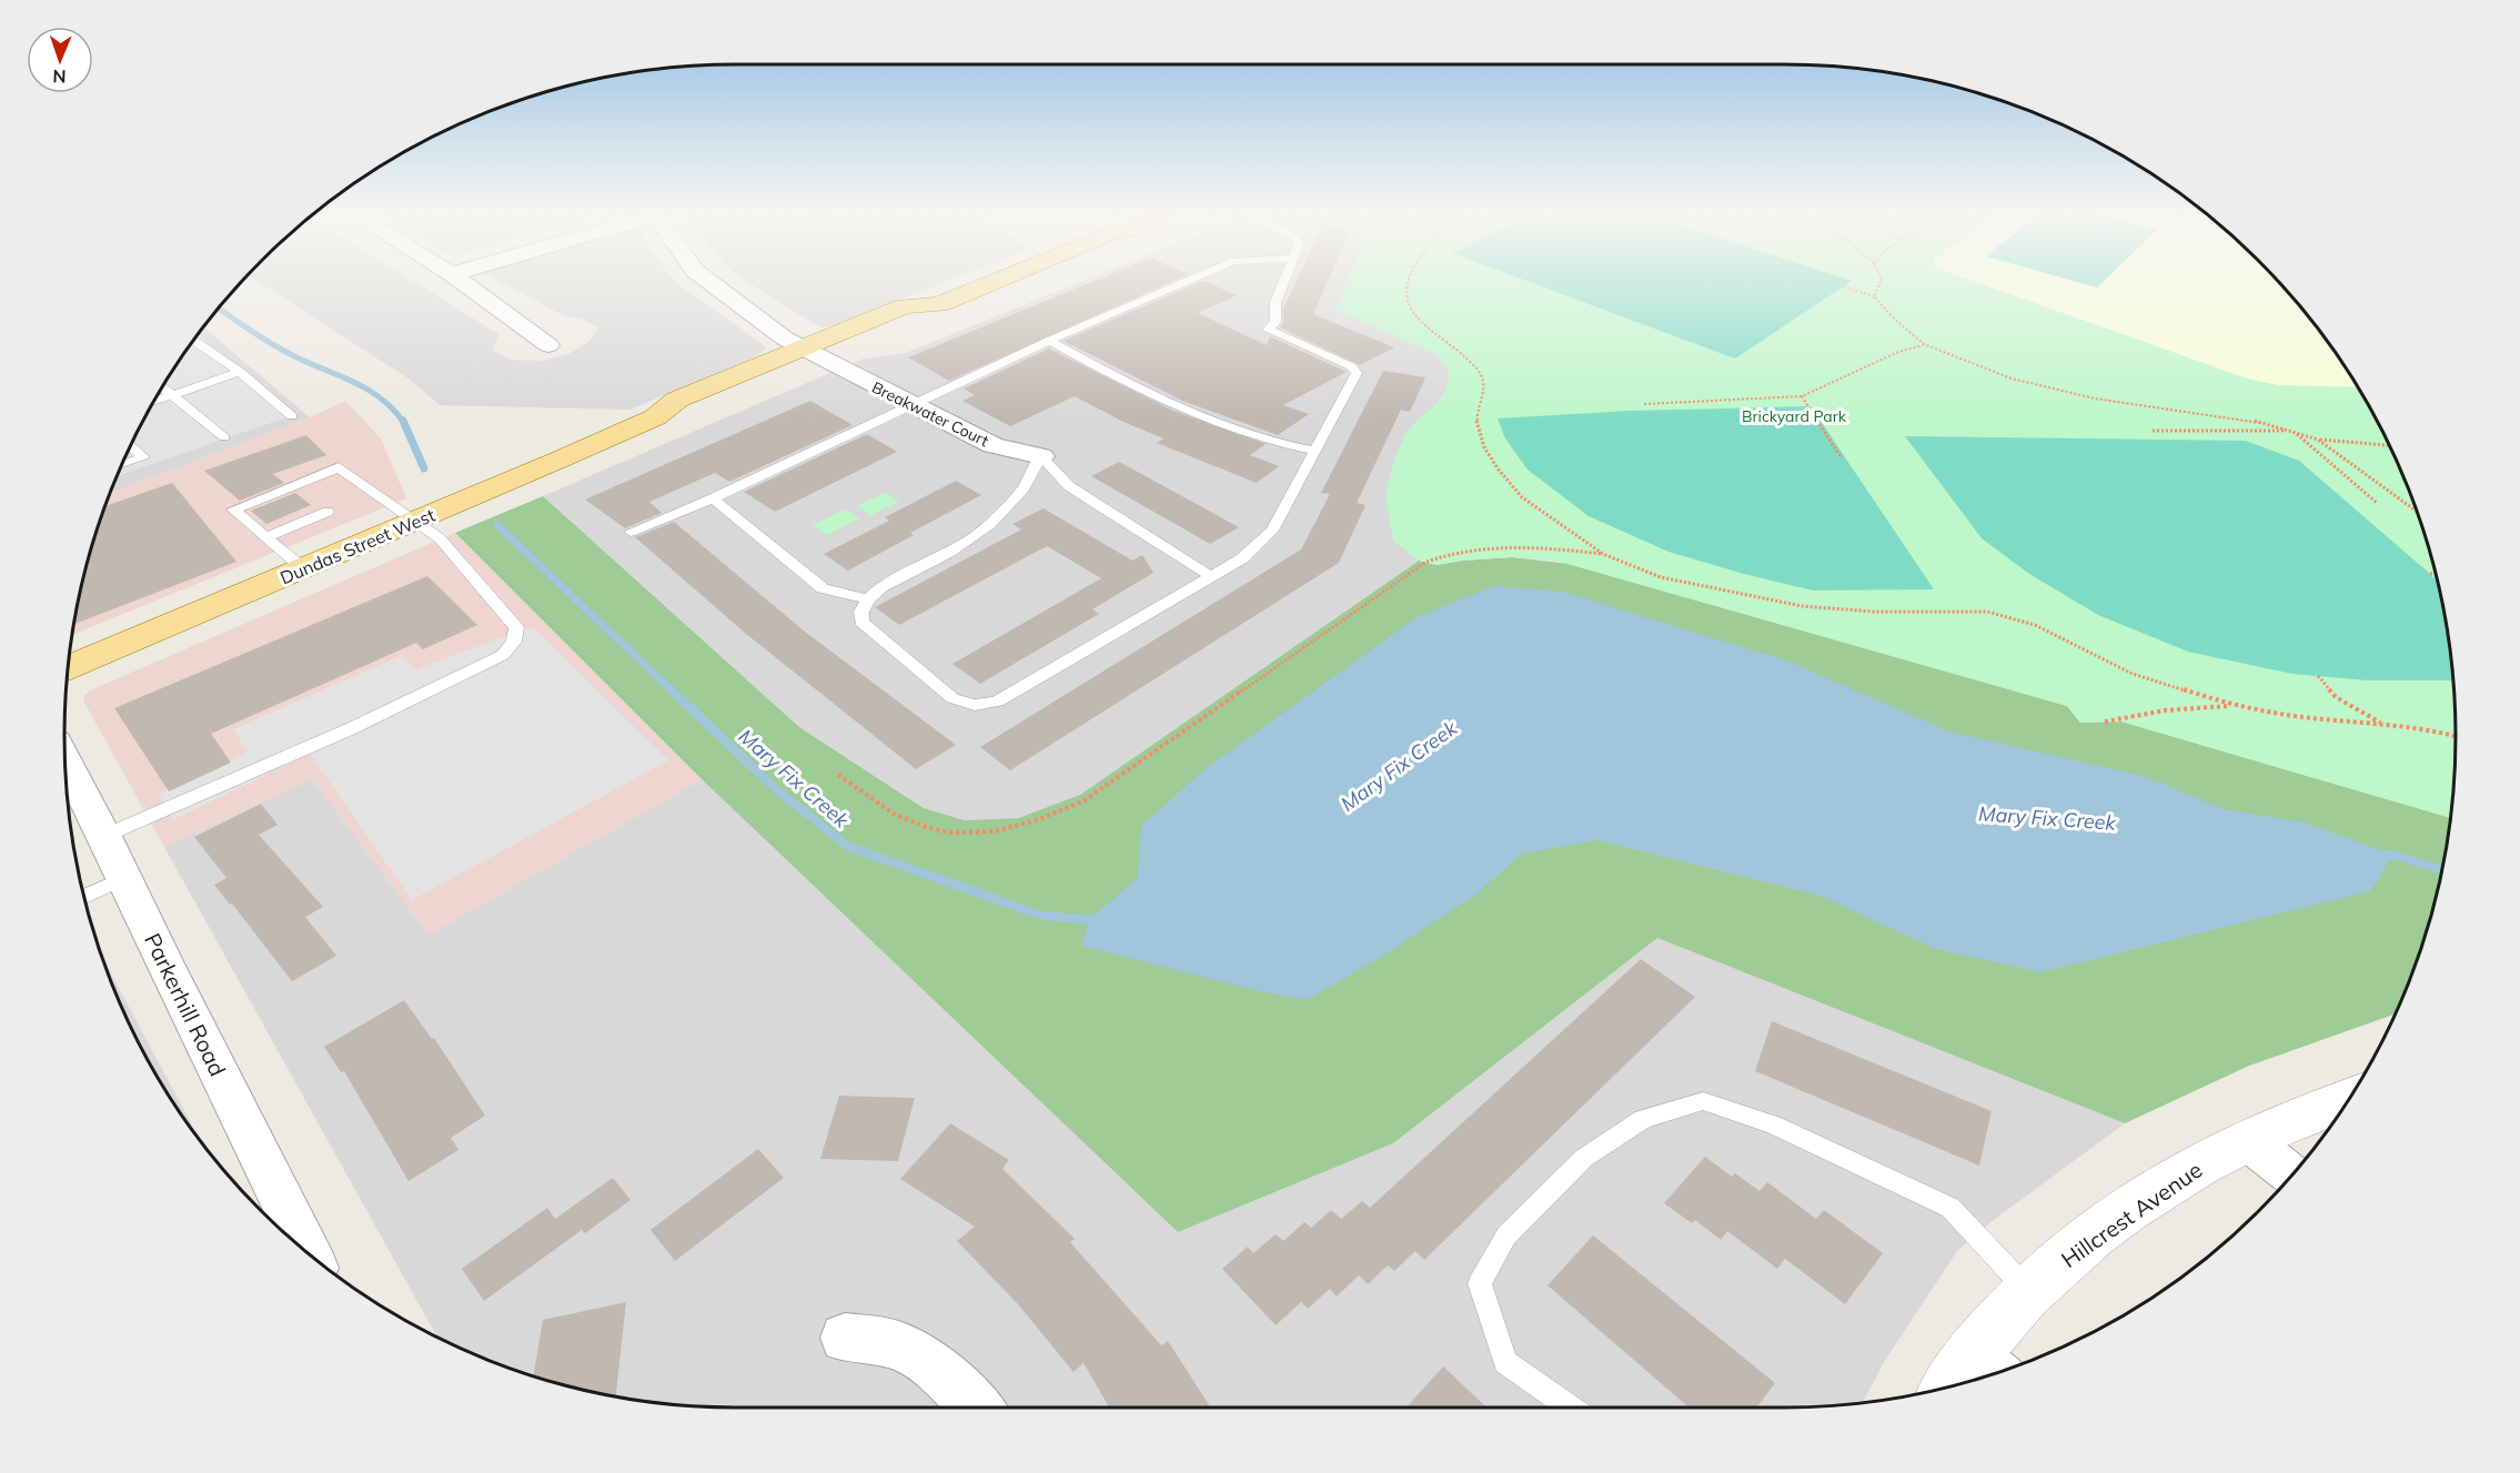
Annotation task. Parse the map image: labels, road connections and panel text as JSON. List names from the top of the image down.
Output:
{
  "streets": {
    "main road": ["Dundas Street West"],
    "street": ["Breakwater Court", "Parkerhill Road", "Hillcrest Avenue"]
  },
  "crossings": [
    ["Breakwater Court", "Dundas Street West"]
  ],
  "water": ["Mary Fix Creek"],
  "parks": ["Brickyard Park"],
  "north": "bottom"
}
